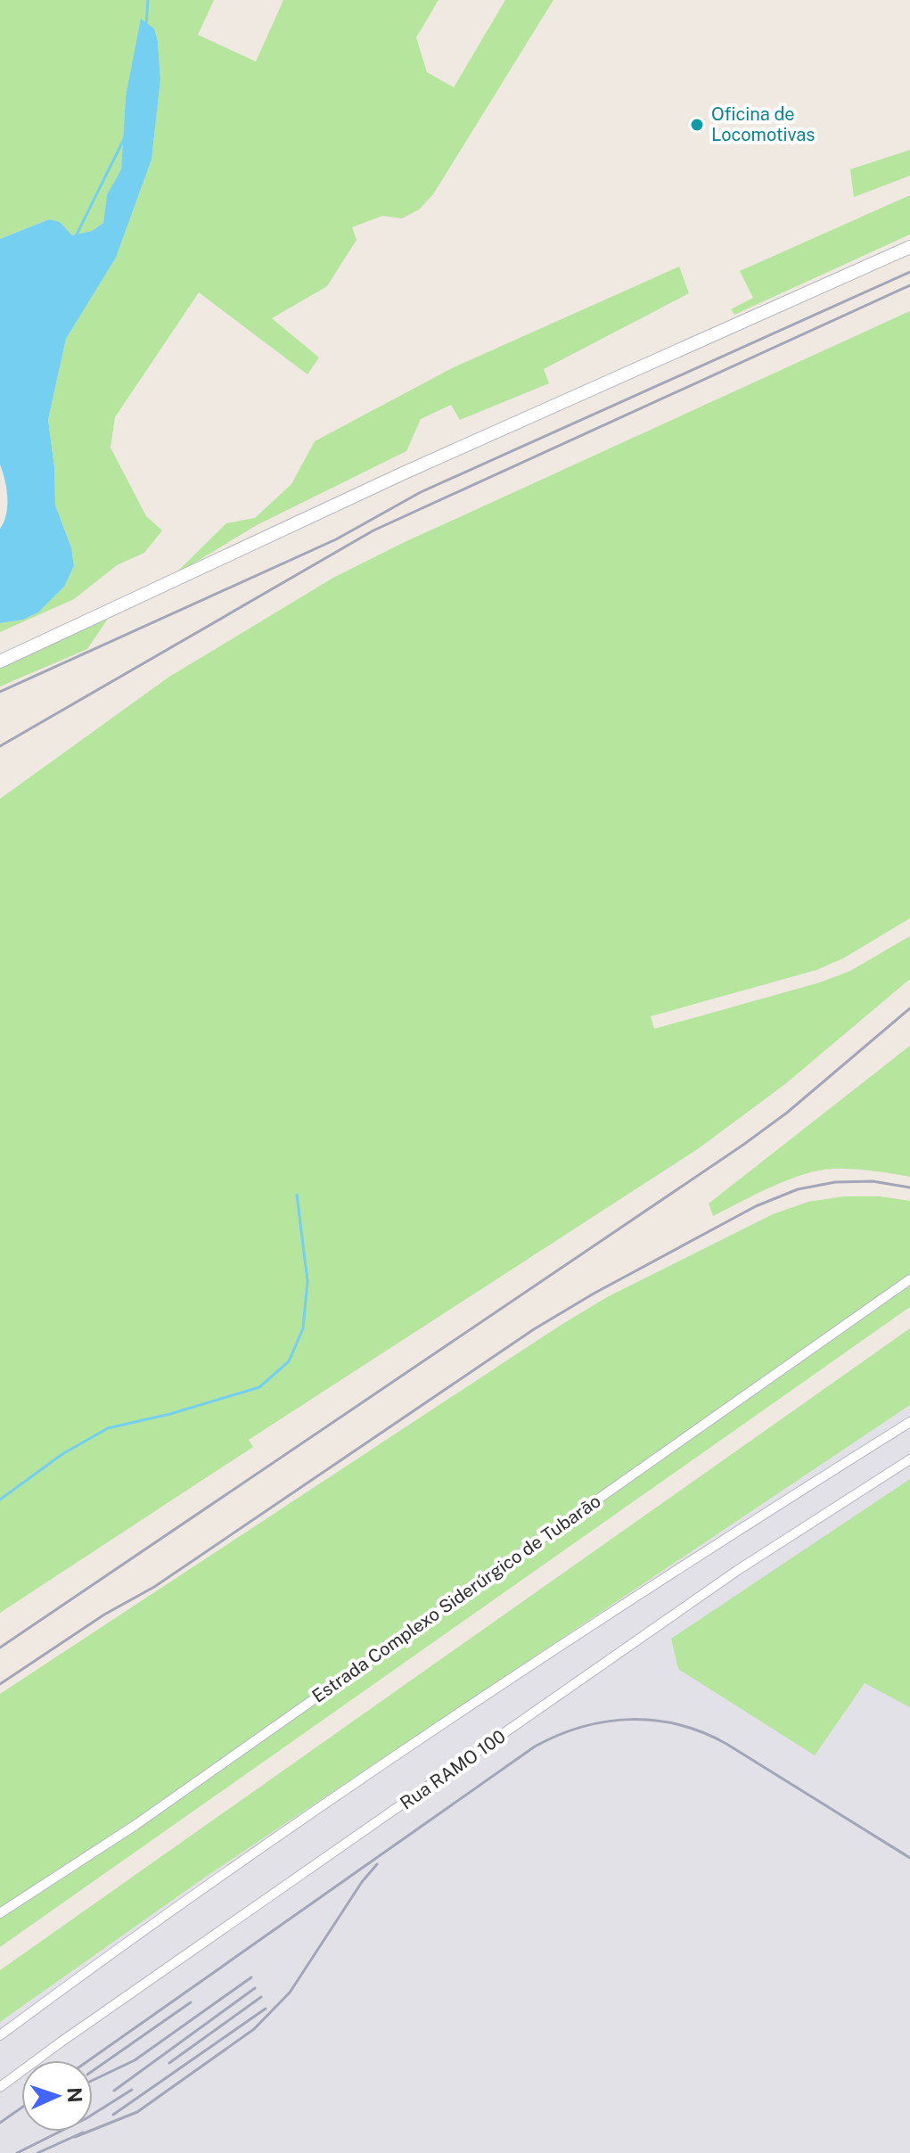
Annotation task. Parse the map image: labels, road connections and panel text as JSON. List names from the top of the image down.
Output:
{
  "streets": {
    "street": ["Estrada Complexo Siderúrgico de Tubarão", "Rua RAMO 100"]
  },
  "places": ["Oficina de Locomotivas"],
  "north": "right"
}
